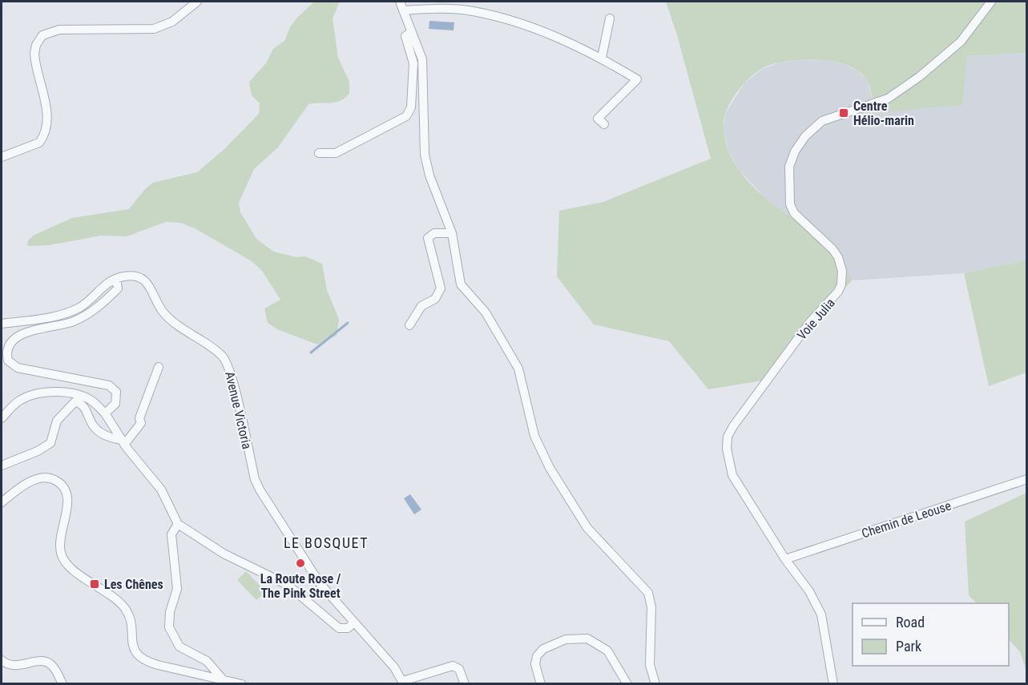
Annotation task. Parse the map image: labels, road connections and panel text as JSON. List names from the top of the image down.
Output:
{
  "streets": {
    "street": ["Voie Julia", "Avenue Victoria", "Chemin de Leouse"]
  },
  "crossings": [
    ["Voie Julia", "Chemin de Leouse"]
  ],
  "districts": ["LE BOSQUET"],
  "places": {
    "transit": ["Centre Hélio-marin", "Les Chênes"],
    "other": ["La Route Rose / The Pink Street"]
  },
  "legend": ["Road", "Park"]
}
